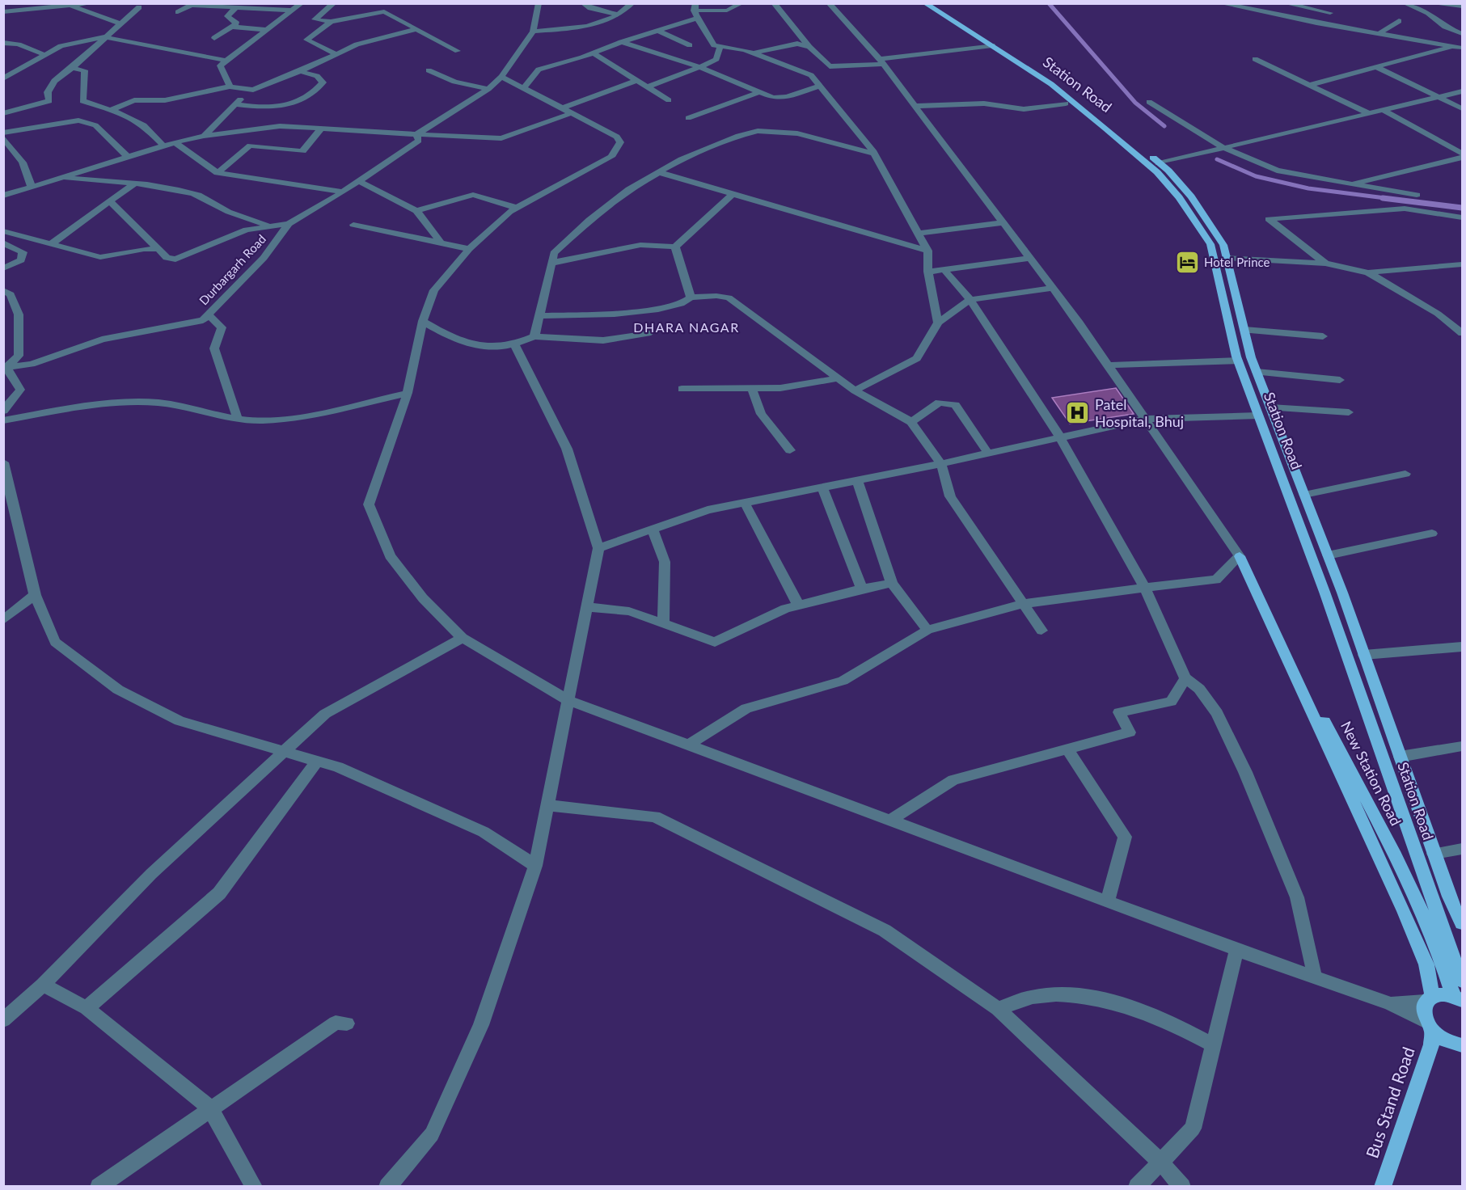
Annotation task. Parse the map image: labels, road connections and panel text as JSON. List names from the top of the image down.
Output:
{
  "streets": {
    "main road": ["Station Road", "New Station Road", "Bus Stand Road"],
    "street": ["Durbargarh Road"]
  },
  "crossings": [
    ["New Station Road", "Bus Stand Road"]
  ],
  "districts": ["DHARA NAGAR"],
  "places": {
    "hotel": ["Hotel Prince"],
    "hospital": ["Patel Hospital, Bhuj"]
  }
}
